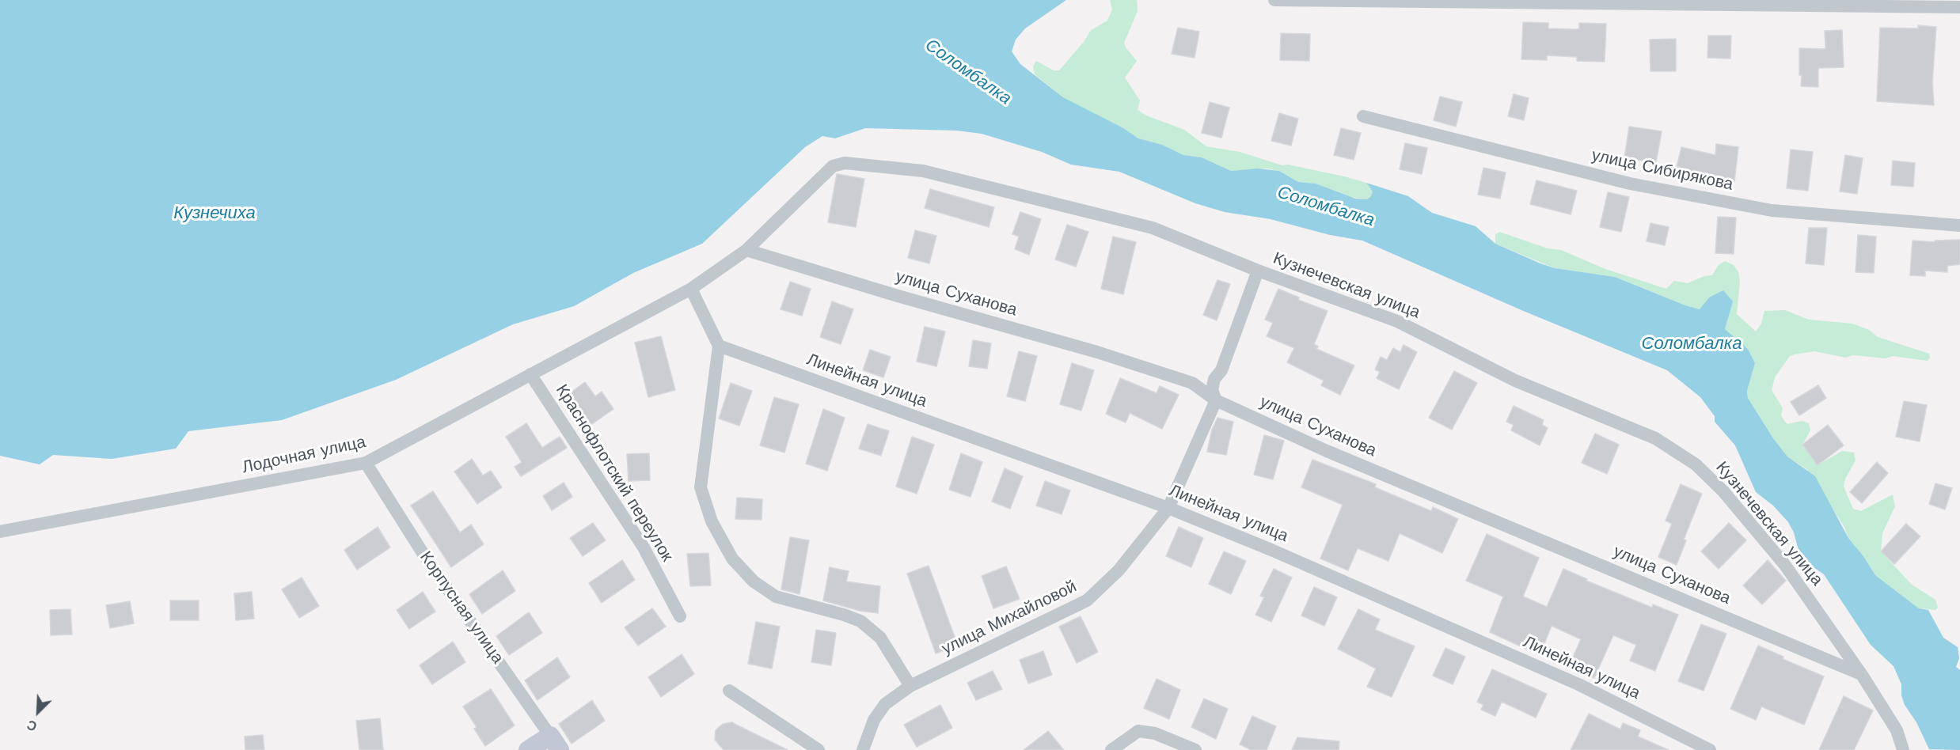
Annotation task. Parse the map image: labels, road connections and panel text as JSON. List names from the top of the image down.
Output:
{
  "streets": {
    "street": [
      "улица Сибирякова",
      "Кузнечевская улица",
      "улица Суханова",
      "Линейная улица",
      "Лодочная улица",
      "Краснофлотский переулок",
      "Корпусная улица",
      "улица Михайловой"
    ]
  },
  "crossings": [
    ["Кузнечевская улица", "улица Суханова"],
    ["Кузнечевская улица", "Лодочная улица"],
    ["Кузнечевская улица", "улица Михайловой"],
    ["улица Суханова", "улица Михайловой"],
    ["Линейная улица", "улица Михайловой"],
    ["Лодочная улица", "Краснофлотский переулок"],
    ["Лодочная улица", "Корпусная улица"]
  ],
  "water": ["Соломбалка", "Кузнечиха"],
  "north": "bottom left"
}
